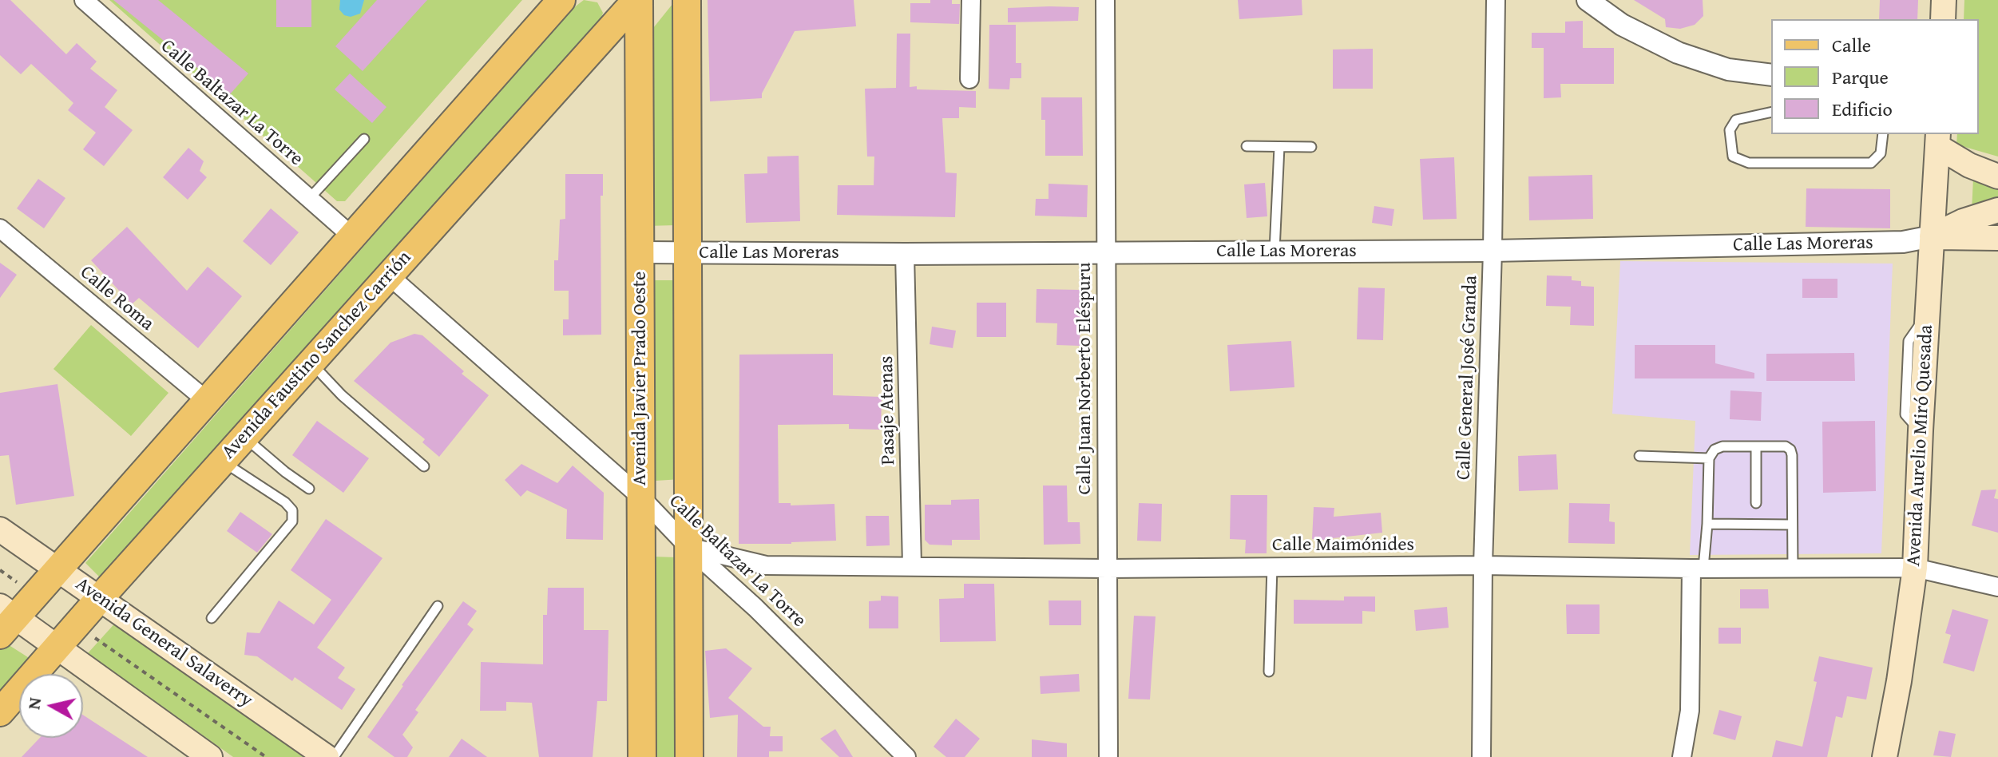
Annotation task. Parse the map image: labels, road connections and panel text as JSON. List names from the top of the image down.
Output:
{
  "streets": {
    "main road": [
      "Avenida Faustino Sanchez Carrión",
      "Avenida Javier Prado Oeste",
      "Avenida Aurelio Miró Quesada",
      "Avenida General Salaverry"
    ],
    "street": [
      "Calle Baltazar La Torre",
      "Calle Las Moreras",
      "Calle Roma",
      "Calle General José Granda",
      "Calle Juan Norberto Eléspuru",
      "Pasaje Atenas",
      "Calle Maimónides"
    ]
  },
  "crossings": [
    ["Calle Baltazar La Torre", "Avenida Faustino Sanchez Carrión"],
    ["Calle Baltazar La Torre", "Avenida Javier Prado Oeste"],
    ["Calle Baltazar La Torre", "Calle Maimónides"],
    ["Calle Las Moreras", "Calle General José Granda"],
    ["Calle Las Moreras", "Avenida Javier Prado Oeste"],
    ["Calle Las Moreras", "Calle Juan Norberto Eléspuru"],
    ["Calle Las Moreras", "Pasaje Atenas"],
    ["Calle Las Moreras", "Avenida Aurelio Miró Quesada"],
    ["Avenida Faustino Sanchez Carrión", "Avenida Javier Prado Oeste"],
    ["Avenida Faustino Sanchez Carrión", "Avenida General Salaverry"],
    ["Calle General José Granda", "Calle Maimónides"],
    ["Calle Juan Norberto Eléspuru", "Calle Maimónides"],
    ["Pasaje Atenas", "Calle Maimónides"],
    ["Avenida Aurelio Miró Quesada", "Calle Maimónides"]
  ],
  "legend": ["Calle", "Parque", "Edificio"],
  "north": "left"
}
